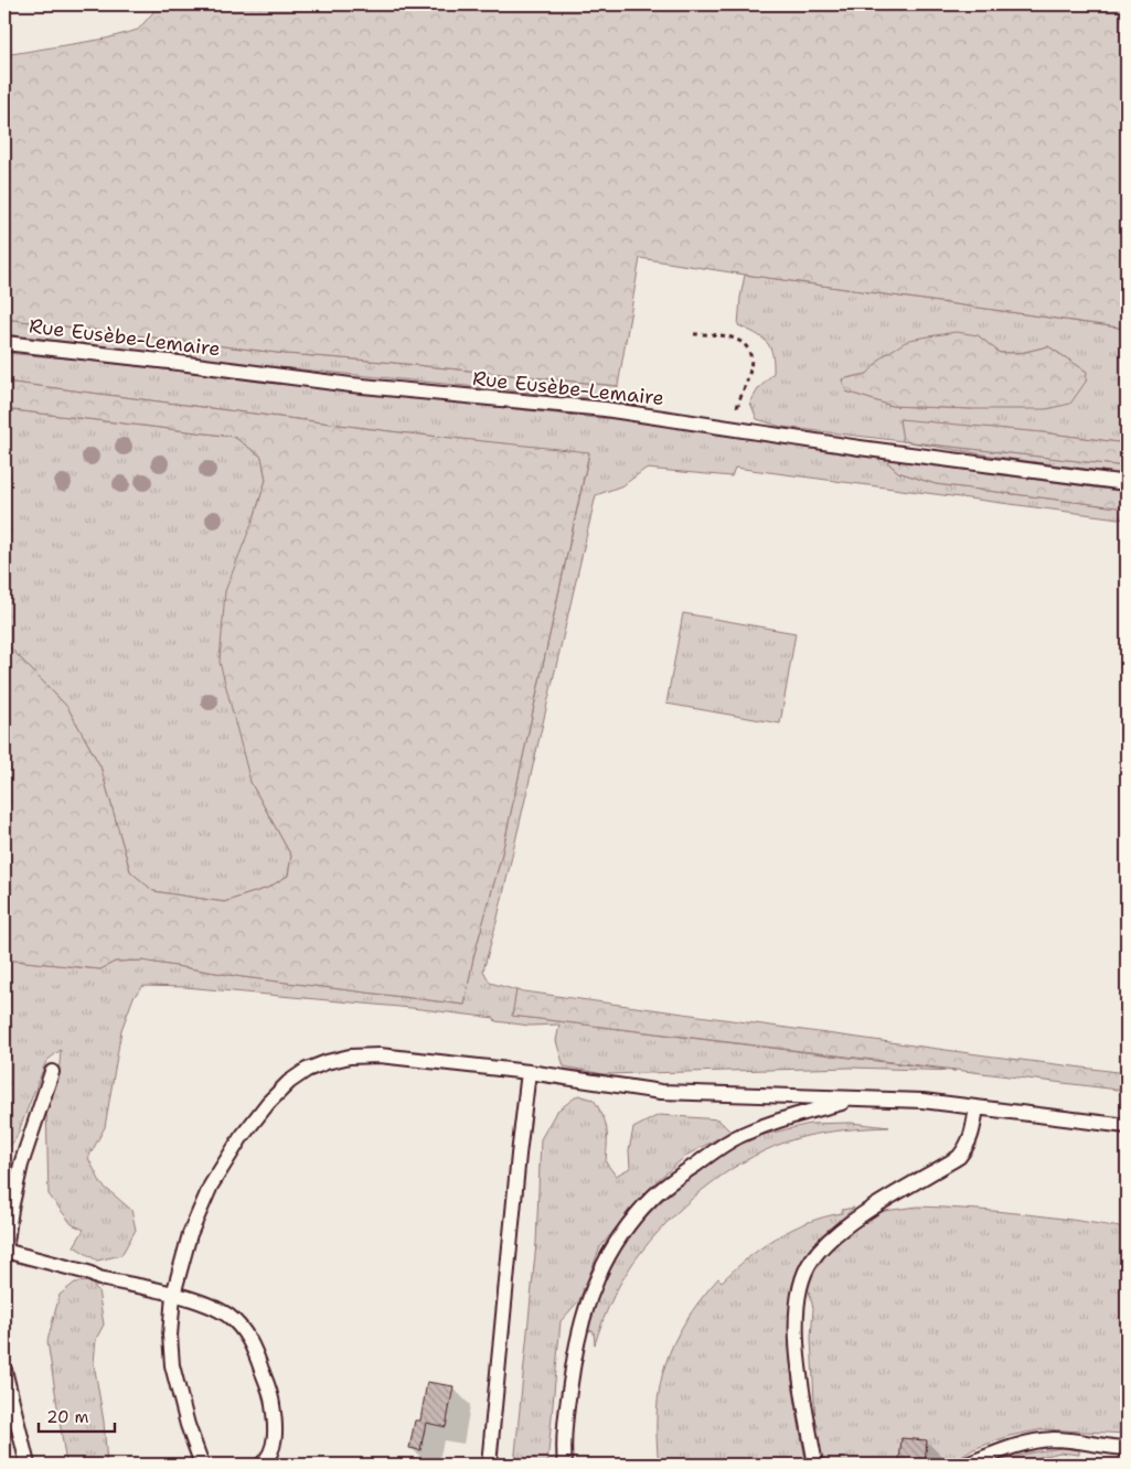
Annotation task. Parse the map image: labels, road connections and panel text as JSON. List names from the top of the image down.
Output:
{
  "streets": {
    "lane": ["Rue Eusèbe-Lemaire"]
  },
  "scale_bar": "20 m"
}
